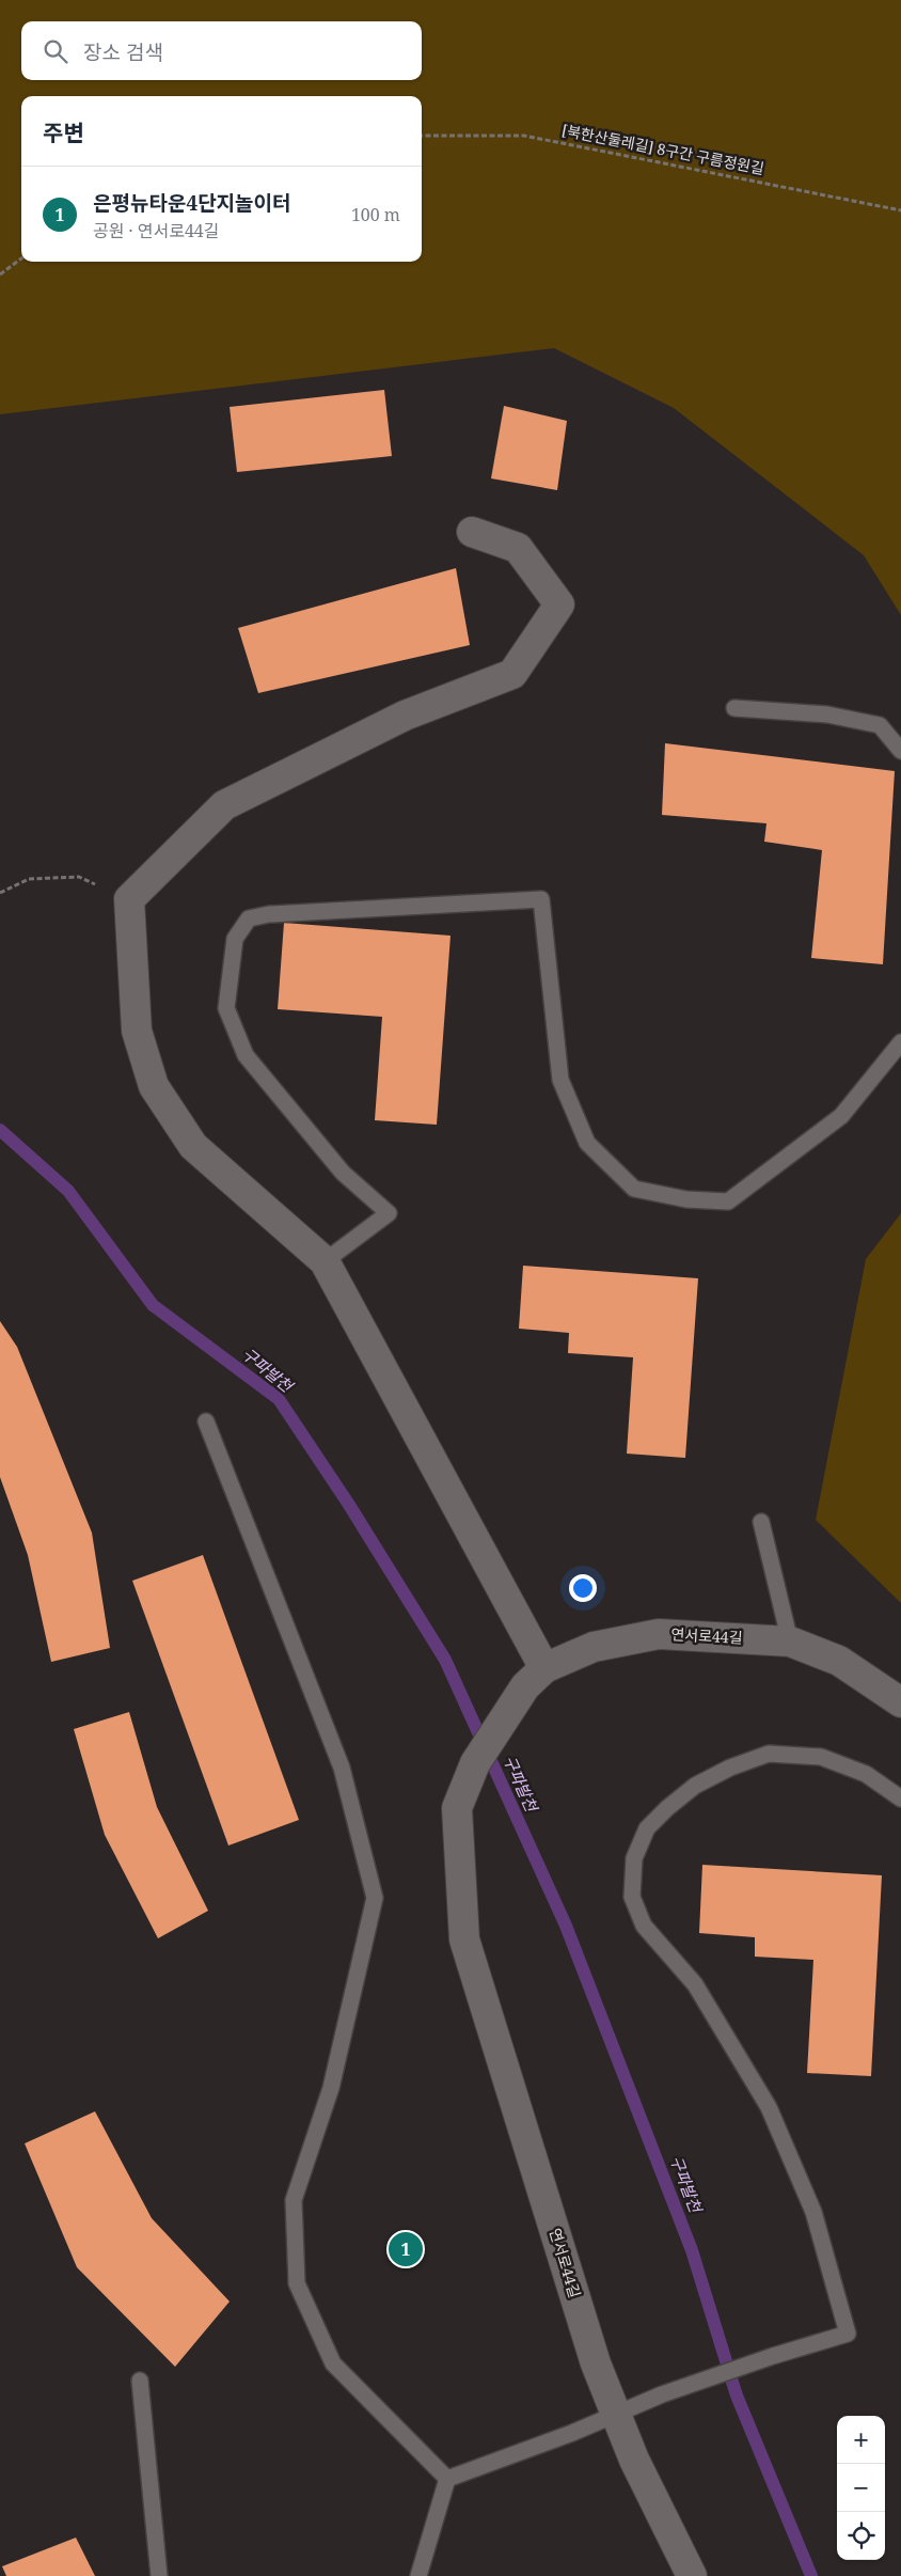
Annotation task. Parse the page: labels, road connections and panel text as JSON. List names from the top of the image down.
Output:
{
  "streets": {
    "street": ["연서로44길"],
    "path": ["[북한산둘레길] 8구간 구름정원길"]
  },
  "water": ["구파발천"],
  "page": {
    "search": "장소 검색",
    "heading": "주변",
    "list": [
      {
        "mark": "1",
        "name": "은평뉴타운4단지놀이터",
        "note": "공원 · 연서로44길",
        "value": "100 m"
      }
    ],
    "pins": "1",
    "map_buttons": ["+", "−"]
  }
}
